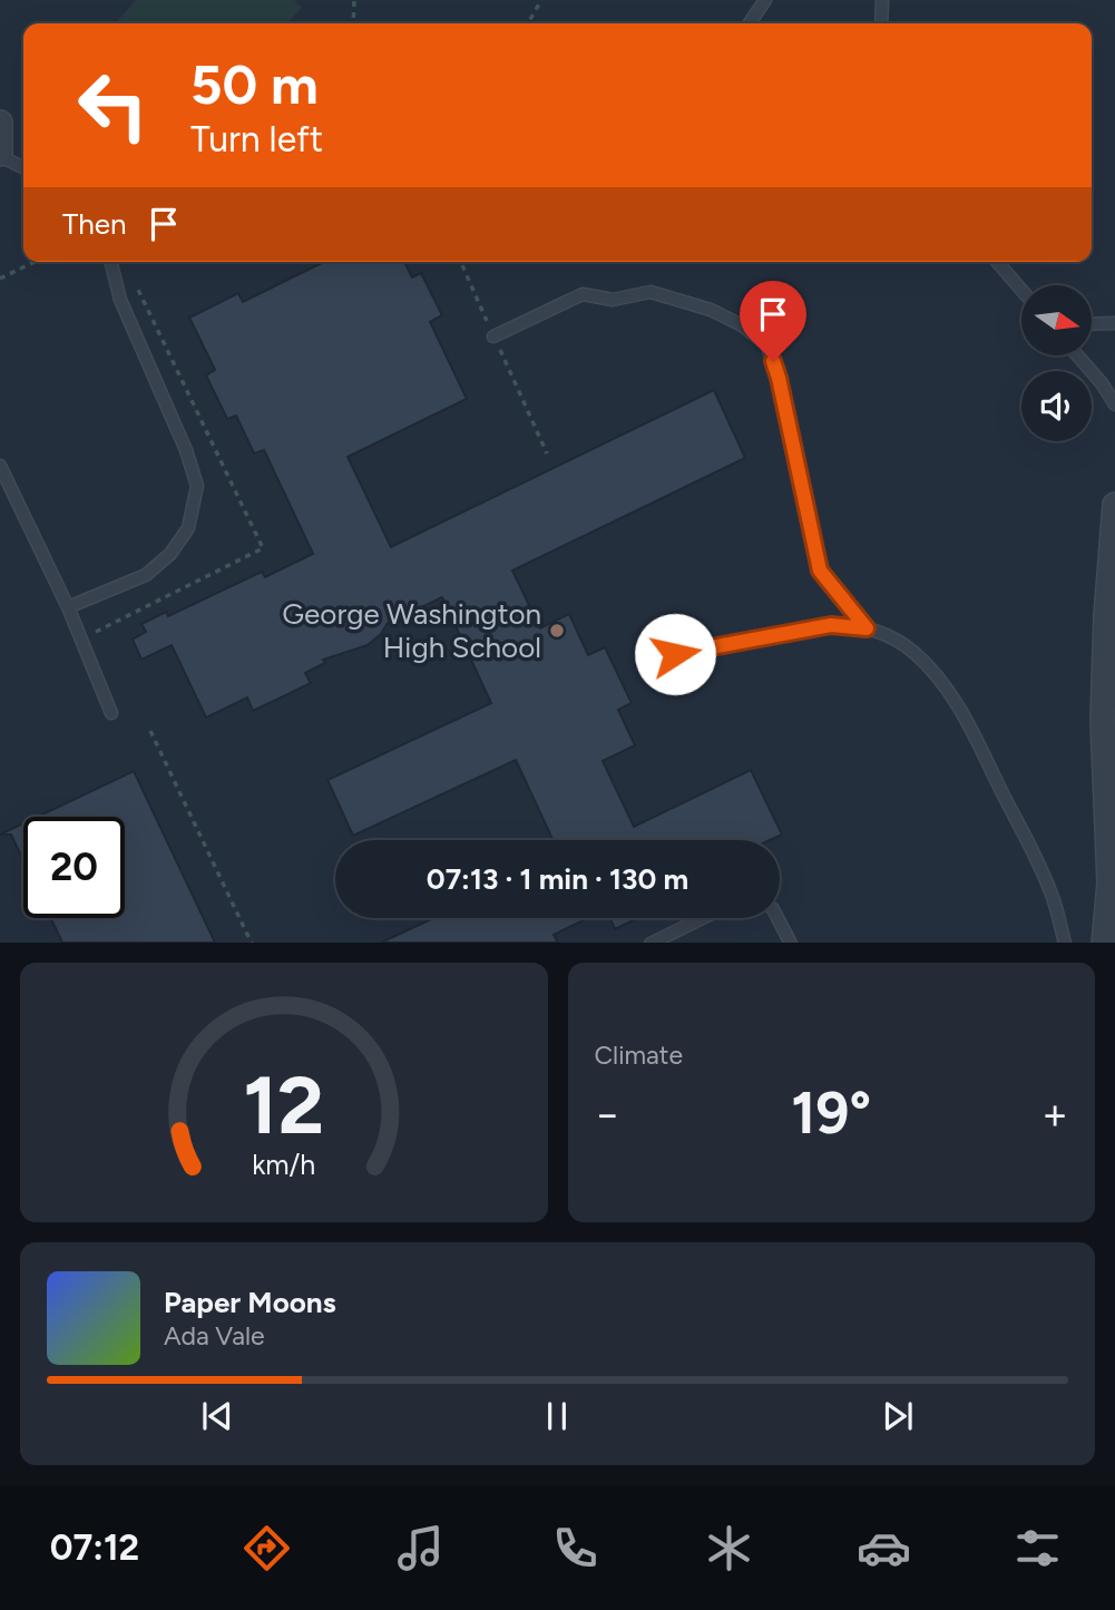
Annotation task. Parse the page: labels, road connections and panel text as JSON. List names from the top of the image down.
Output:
{
  "places": ["George Washington High School"],
  "north": "right",
  "page": {
    "turn": ["50 m", "Turn left"],
    "then": "Then",
    "limit": "20",
    "trip": "07:13 · 1 min · 130 m",
    "tile": "Climate",
    "heat": ["−", "19°", "+"],
    "song": ["Paper Moons", "Ada Vale"],
    "tabs": "07:12",
    "gauge": ["12", "km/h"]
  }
}
